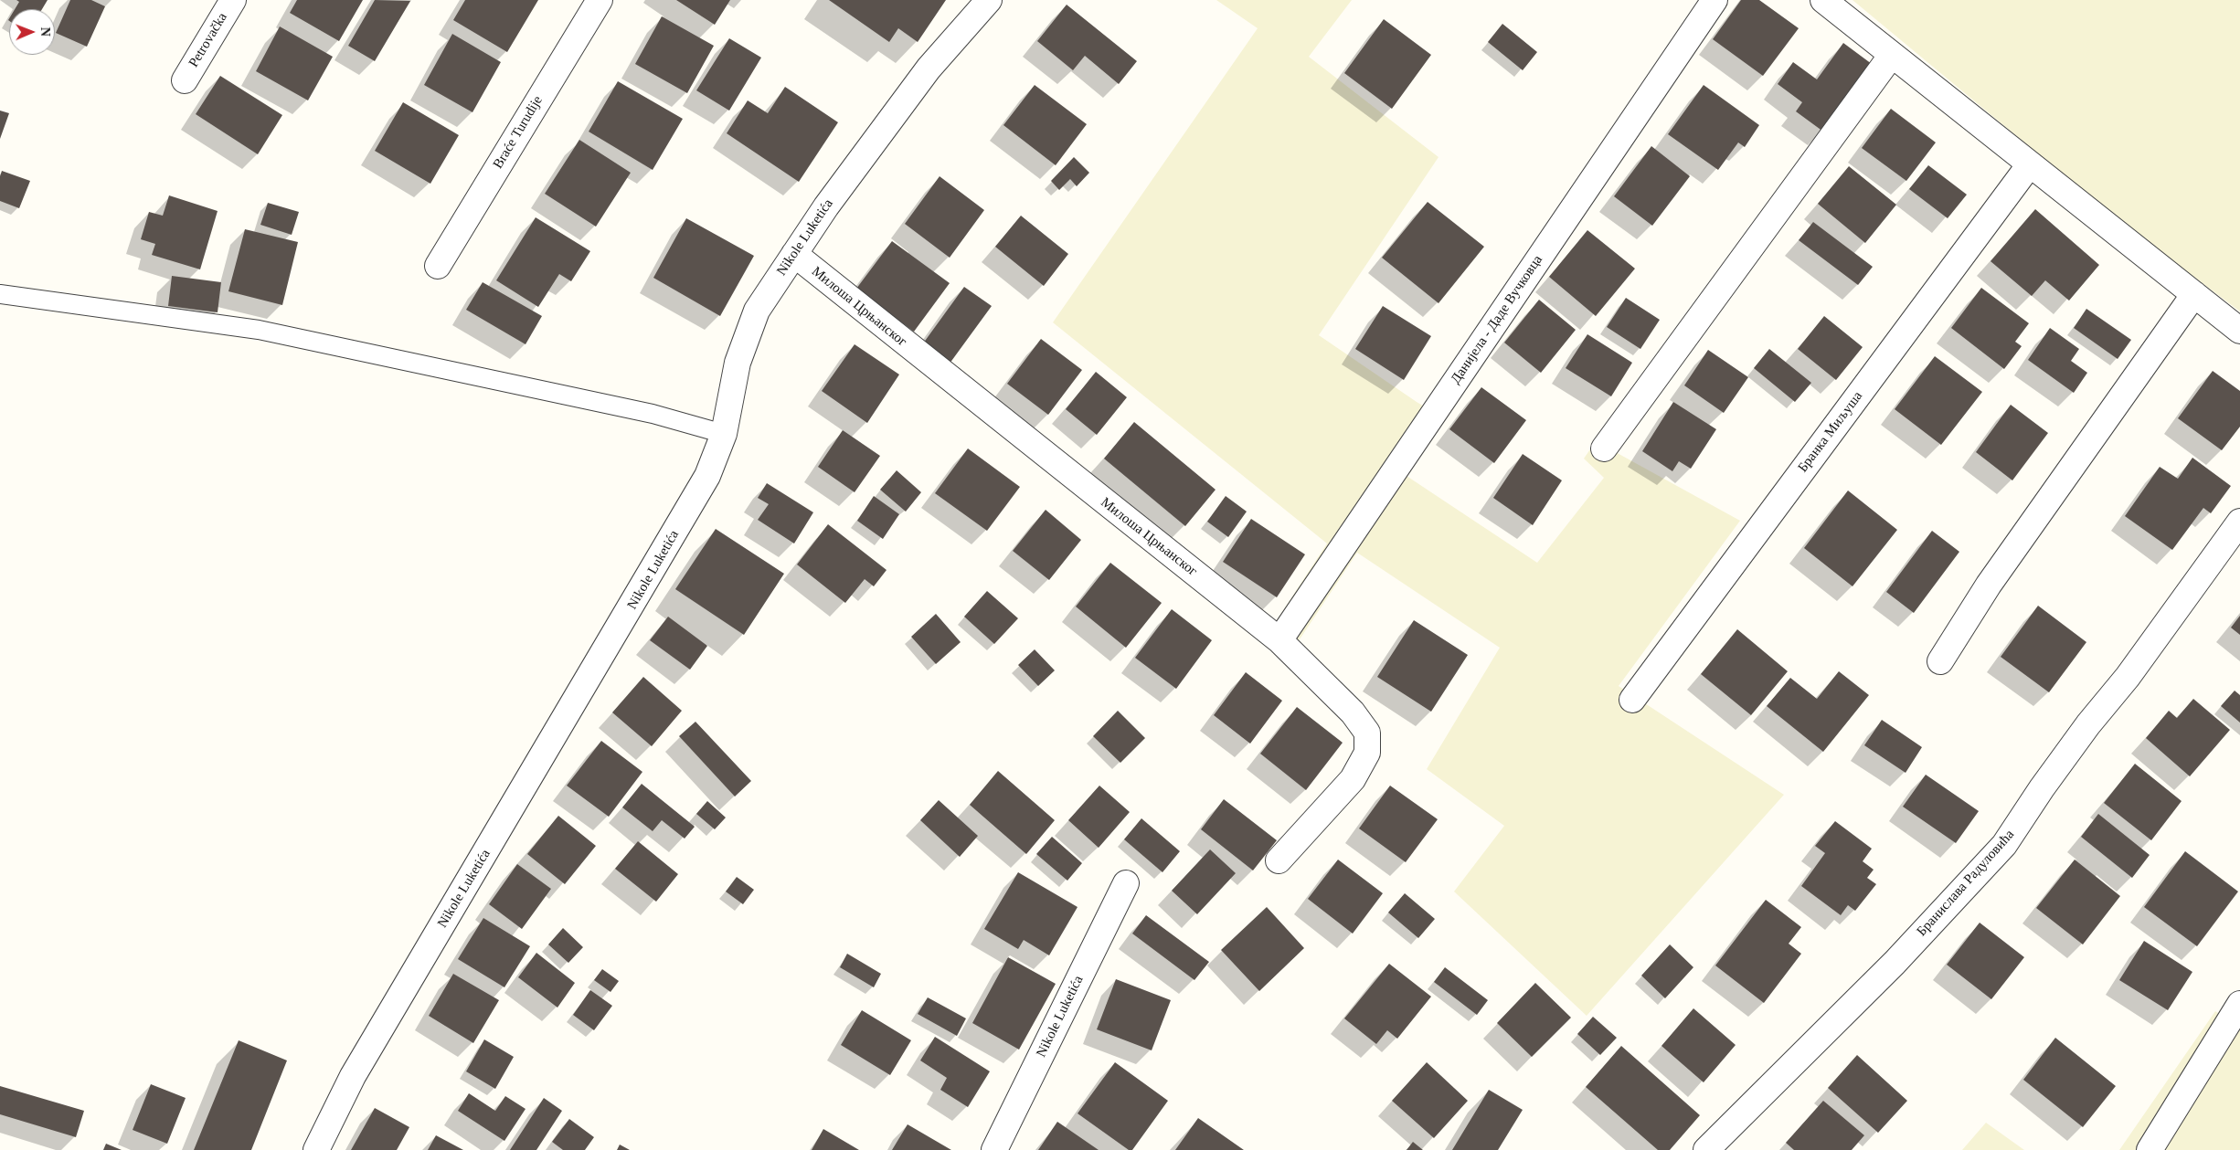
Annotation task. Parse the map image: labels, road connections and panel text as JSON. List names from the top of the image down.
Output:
{
  "streets": {
    "street": [
      "Petrovačka",
      "Braće Turudije",
      "Nikole Luketića",
      "Милоша Црњанског",
      "Данијела - Даде Вучковца",
      "Бранка Миљуша",
      "Бранислава Радуловића"
    ]
  },
  "crossings": [
    ["Nikole Luketića", "Милоша Црњанског"],
    ["Милоша Црњанског", "Данијела - Даде Вучковца"]
  ],
  "north": "right"
}
